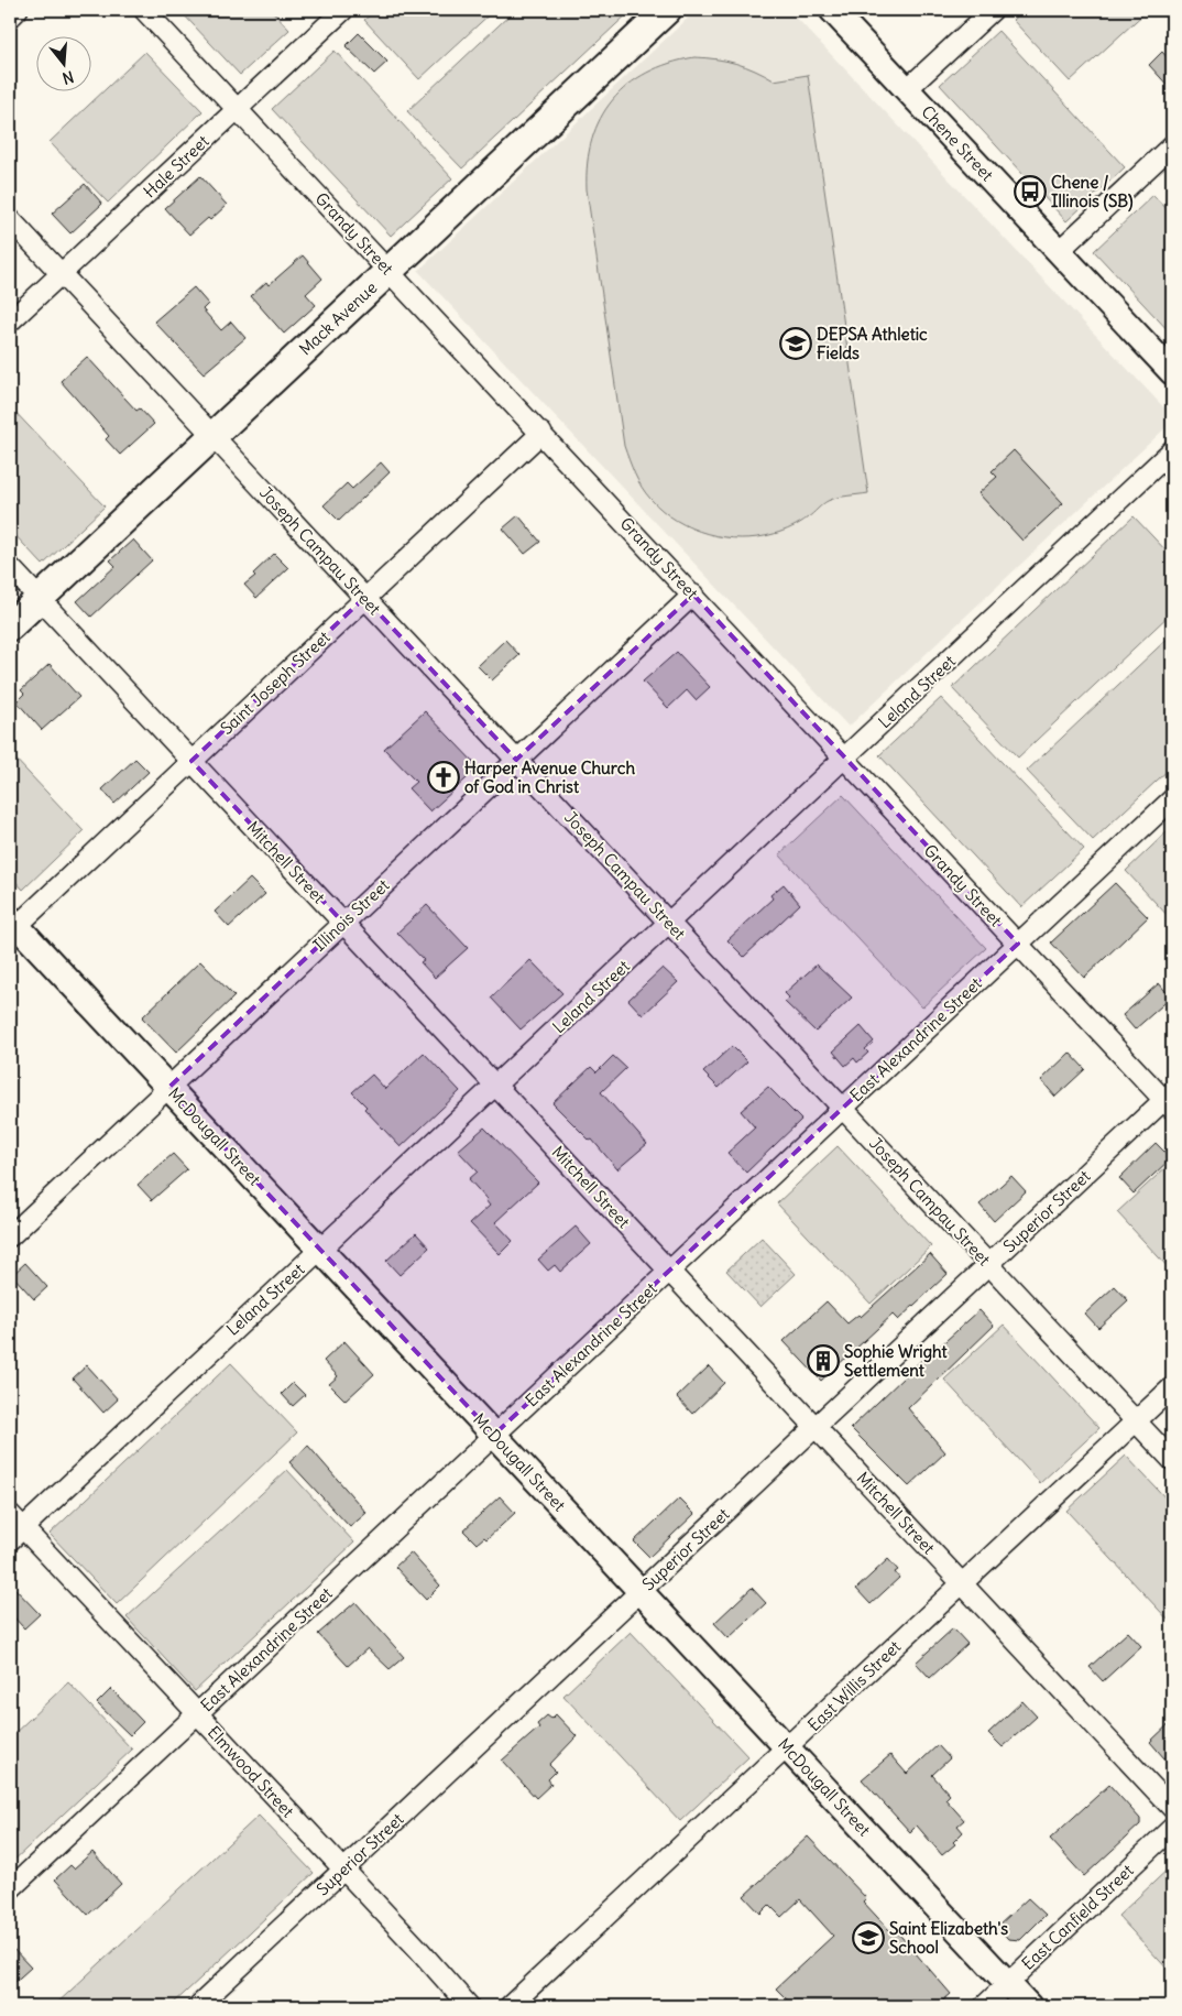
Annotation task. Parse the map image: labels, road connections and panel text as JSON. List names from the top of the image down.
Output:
{
  "streets": {
    "main road": ["Mack Avenue"],
    "street": [
      "Chene Street",
      "Hale Street",
      "Grandy Street",
      "Joseph Campau Street",
      "Saint Joseph Street",
      "Leland Street",
      "Mitchell Street",
      "Illinois Street",
      "East Alexandrine Street",
      "McDougall Street",
      "Superior Street",
      "East Willis Street",
      "Elmwood Street",
      "East Canfield Street"
    ]
  },
  "crossings": [
    ["Hale Street", "Grandy Street"],
    ["Hale Street", "Joseph Campau Street"],
    ["Grandy Street", "Mack Avenue"],
    ["Grandy Street", "Saint Joseph Street"],
    ["Grandy Street", "Leland Street"],
    ["Grandy Street", "Illinois Street"],
    ["Grandy Street", "East Alexandrine Street"],
    ["Grandy Street", "Superior Street"],
    ["Mack Avenue", "Joseph Campau Street"],
    ["Mack Avenue", "Mitchell Street"],
    ["Joseph Campau Street", "Saint Joseph Street"],
    ["Joseph Campau Street", "Leland Street"],
    ["Joseph Campau Street", "Illinois Street"],
    ["Joseph Campau Street", "East Alexandrine Street"],
    ["Joseph Campau Street", "Superior Street"],
    ["Joseph Campau Street", "East Willis Street"],
    ["Saint Joseph Street", "Mitchell Street"],
    ["Saint Joseph Street", "McDougall Street"],
    ["Leland Street", "Mitchell Street"],
    ["Leland Street", "McDougall Street"],
    ["Leland Street", "Elmwood Street"],
    ["Mitchell Street", "Illinois Street"],
    ["Mitchell Street", "East Alexandrine Street"],
    ["Mitchell Street", "Superior Street"],
    ["Mitchell Street", "East Willis Street"],
    ["Illinois Street", "McDougall Street"],
    ["East Alexandrine Street", "McDougall Street"],
    ["East Alexandrine Street", "Elmwood Street"],
    ["McDougall Street", "Superior Street"],
    ["McDougall Street", "East Willis Street"],
    ["McDougall Street", "East Canfield Street"],
    ["Superior Street", "Elmwood Street"]
  ],
  "places": {
    "bus stop": ["Chene / Illinois (SB)"],
    "school or university": ["DEPSA Athletic Fields", "Saint Elizabeth's School"],
    "church": ["Harper Avenue Church of God in Christ"],
    "building": ["Sophie Wright Settlement"]
  },
  "north": "bottom"
}
